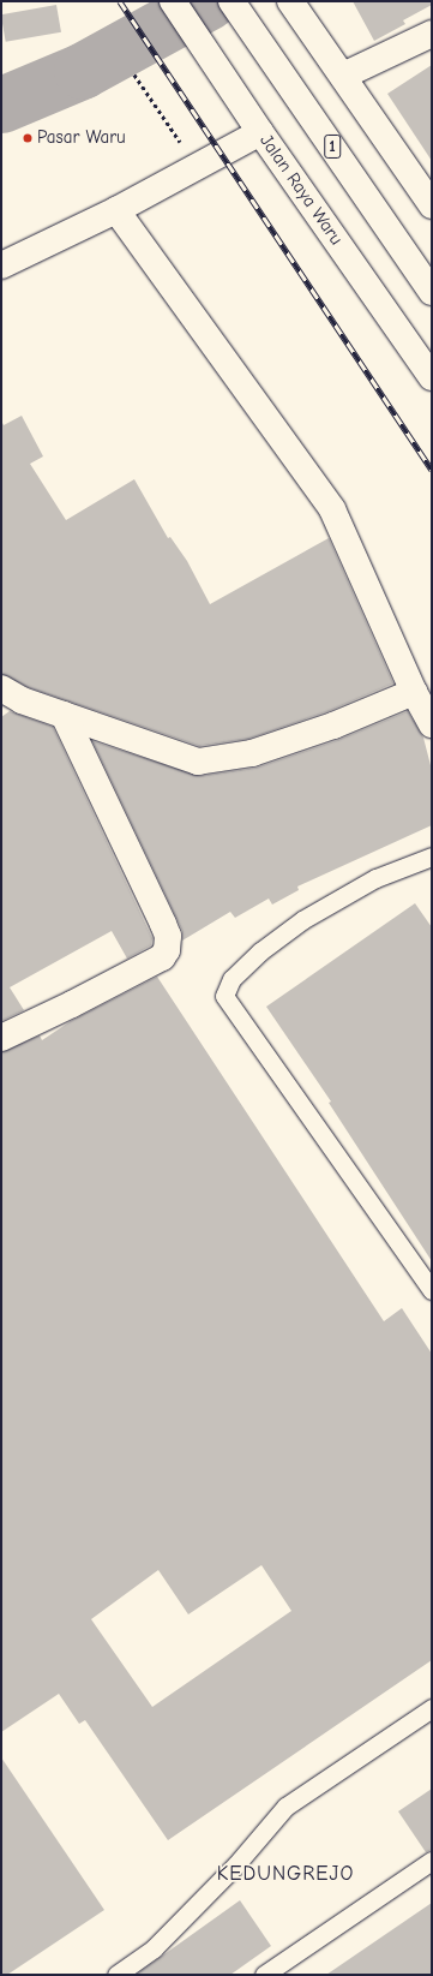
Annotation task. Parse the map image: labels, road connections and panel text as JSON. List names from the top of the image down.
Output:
{
  "streets": {
    "main road": ["1", "Jalan Raya Waru"]
  },
  "districts": ["KEDUNGREJO"],
  "places": ["Pasar Waru"]
}
